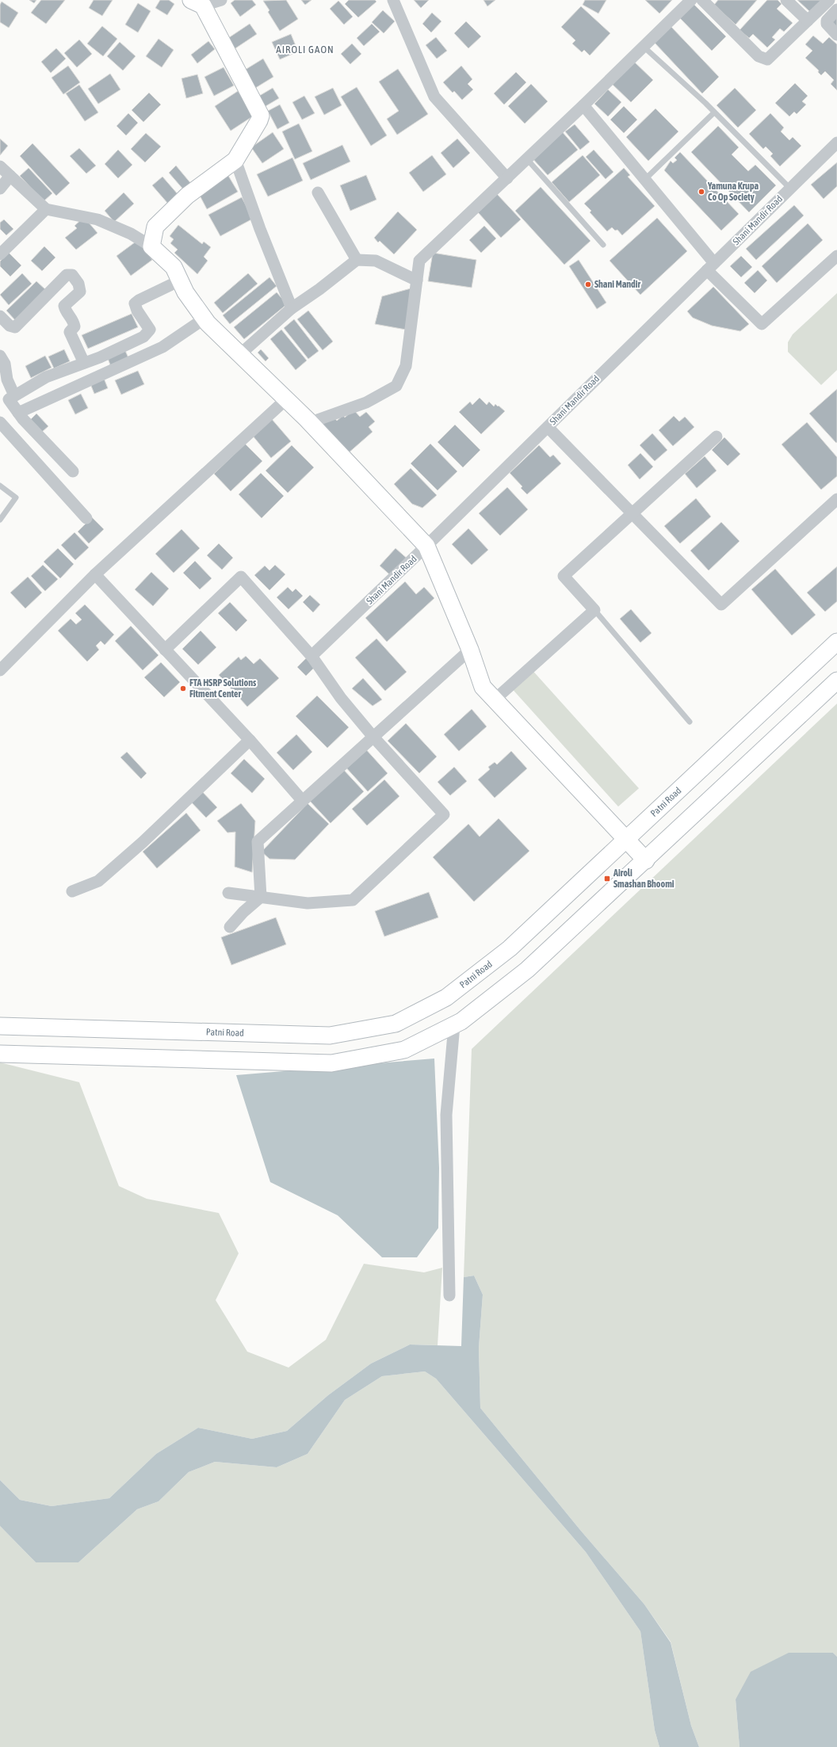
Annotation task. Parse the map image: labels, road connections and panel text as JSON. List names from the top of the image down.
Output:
{
  "streets": {
    "main road": ["Patni Road"],
    "street": ["Shani Mandir Road"]
  },
  "districts": ["AIROLI GAON"],
  "places": {
    "other": ["Yamuna Krupa Co Op Society", "Shani Mandir", "FTA HSRP Solutions Fitment Center"],
    "transit": ["Airoli Smashan Bhoomi"]
  }
}
